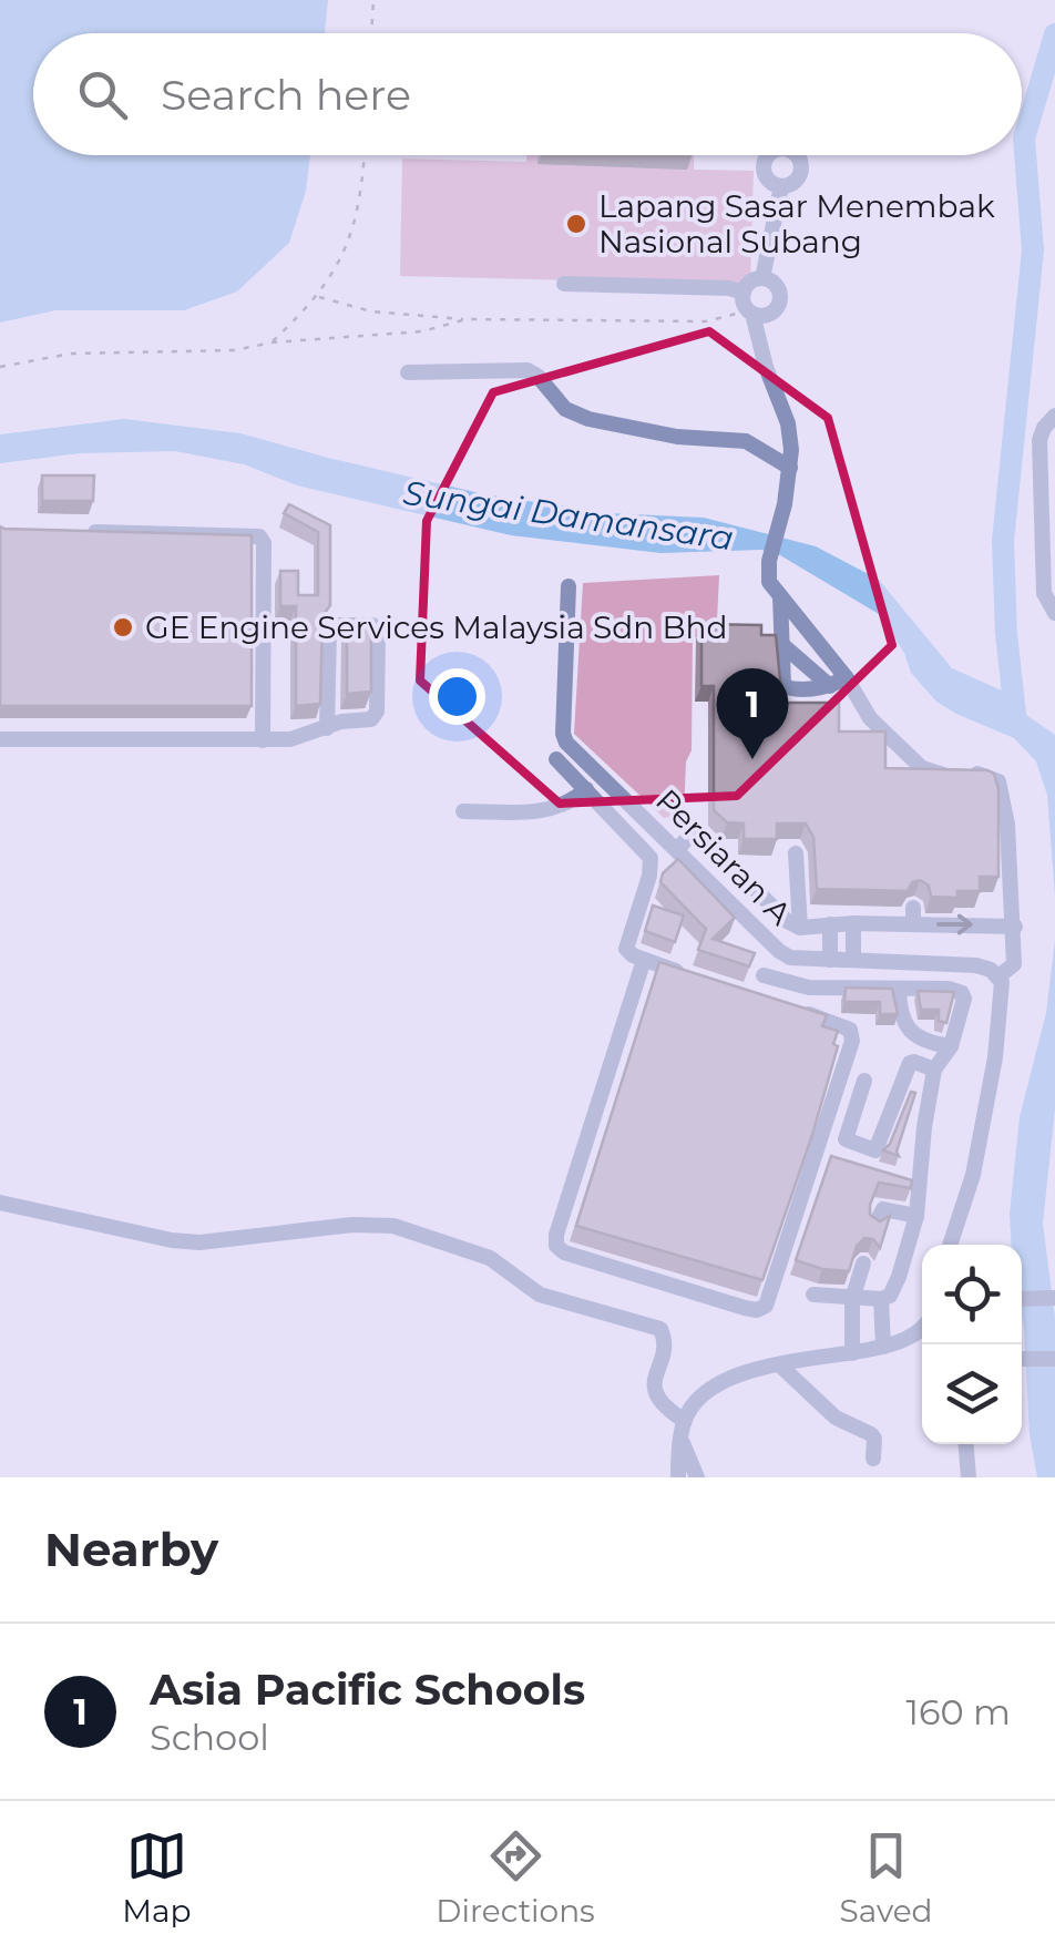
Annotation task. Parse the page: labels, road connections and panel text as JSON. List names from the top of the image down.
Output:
{
  "streets": {
    "street": ["Persiaran A"]
  },
  "water": ["Sungai Damansara"],
  "places": ["Lapang Sasar Menembak Nasional Subang", "GE Engine Services Malaysia Sdn Bhd"],
  "page": {
    "search": "Search here",
    "pins": "1",
    "heading": "Nearby",
    "list": [
      {
        "mark": "1",
        "name": "Asia Pacific Schools",
        "note": "School",
        "value": "160 m"
      }
    ],
    "nav": ["Map", "Directions", "Saved"]
  }
}
